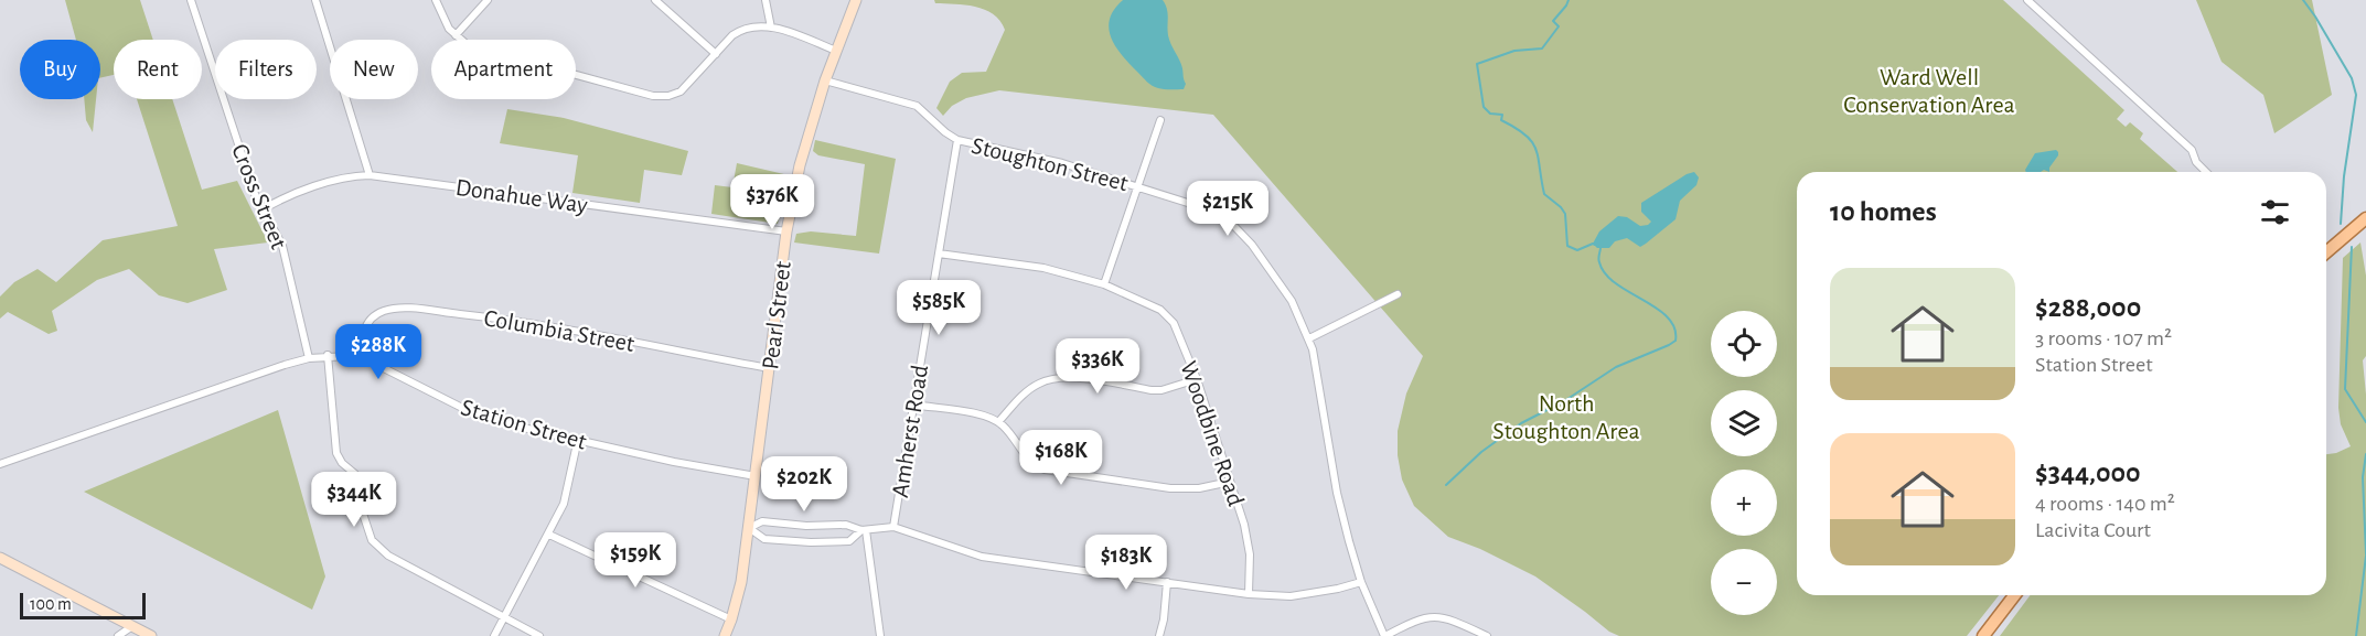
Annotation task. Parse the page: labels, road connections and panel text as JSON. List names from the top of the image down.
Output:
{
  "streets": {
    "main road": ["Pearl Street"],
    "street": [
      "Stoughton Street",
      "Donahue Way",
      "Cross Street",
      "Columbia Street",
      "Station Street",
      "Amherst Road",
      "Woodbine Road"
    ]
  },
  "crossings": [
    ["Stoughton Street", "Pearl Street"],
    ["Stoughton Street", "Amherst Road"],
    ["Donahue Way", "Cross Street"],
    ["Donahue Way", "Pearl Street"],
    ["Cross Street", "Station Street"],
    ["Pearl Street", "Columbia Street"],
    ["Pearl Street", "Station Street"],
    ["Columbia Street", "Station Street"],
    ["Amherst Road", "Woodbine Road"]
  ],
  "parks": ["Ward Well Conservation Area", "North Stoughton Area"],
  "scale_bar": "100 m",
  "page": {
    "chip": [
      "Buy",
      "Rent",
      "Filters",
      "New",
      "Apartment"
    ],
    "heading": "10 homes",
    "price": [
      "$376K",
      "$215K",
      "$585K",
      "$288K",
      "$336K",
      "$168K",
      "$202K",
      "$344K",
      "$159K",
      "$183K"
    ],
    "list": [
      {
        "name": "$288,000",
        "note": "3 rooms · 107 m² · Station Street"
      },
      {
        "name": "$344,000",
        "note": "4 rooms · 140 m² · Lacivita Court"
      }
    ],
    "map_buttons": ["+", "−"],
    "scale": "100 m"
  }
}
